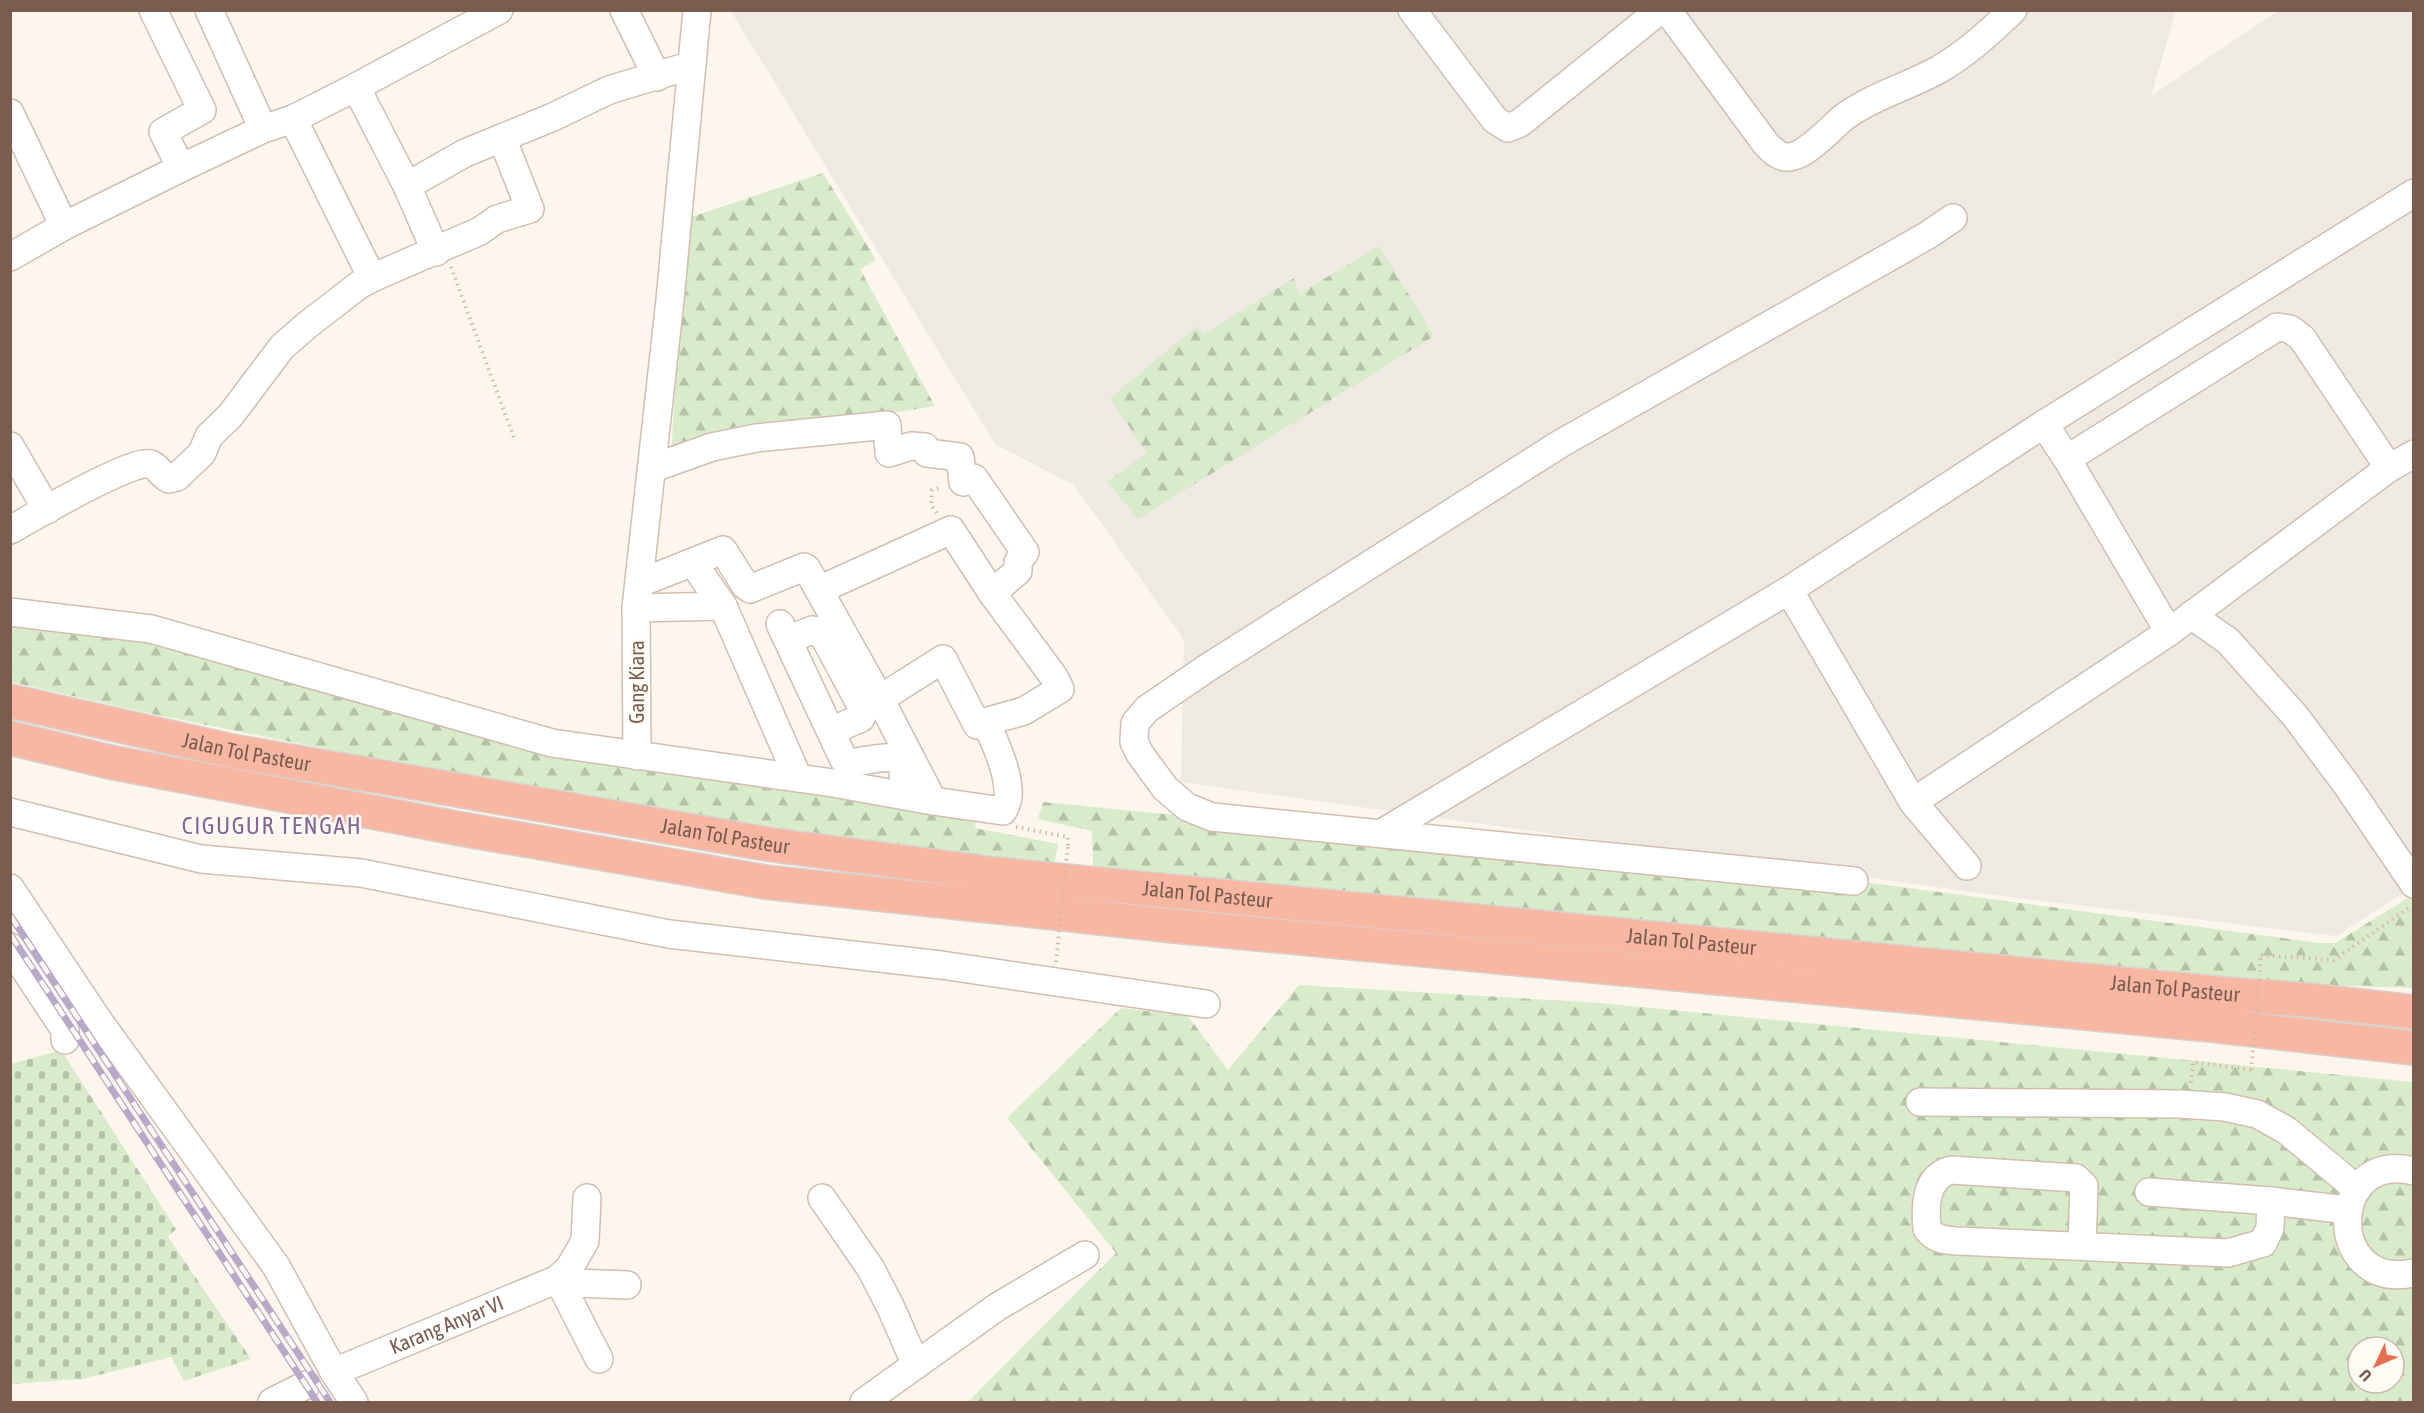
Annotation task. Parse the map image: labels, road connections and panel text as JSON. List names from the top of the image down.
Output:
{
  "streets": {
    "highway": ["Jalan Tol Pasteur"],
    "street": ["Gang Kiara", "Karang Anyar VI"]
  },
  "districts": ["CIGUGUR TENGAH"],
  "north": "bottom left"
}
